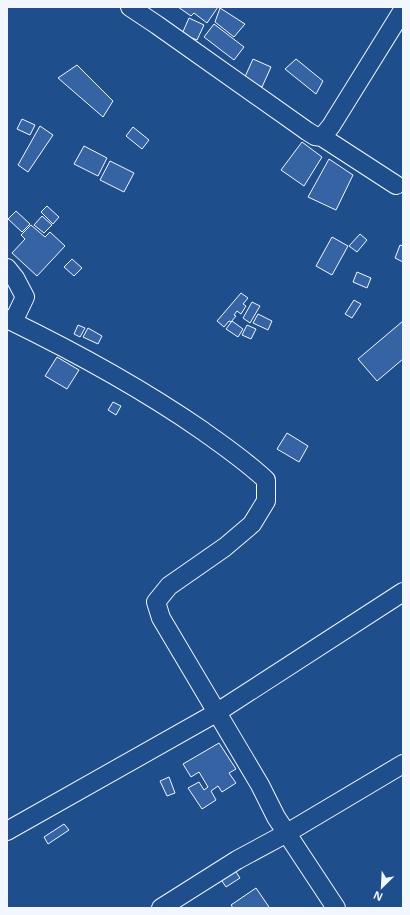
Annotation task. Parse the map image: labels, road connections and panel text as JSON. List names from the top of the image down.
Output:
{
  "north": "bottom left"
}
